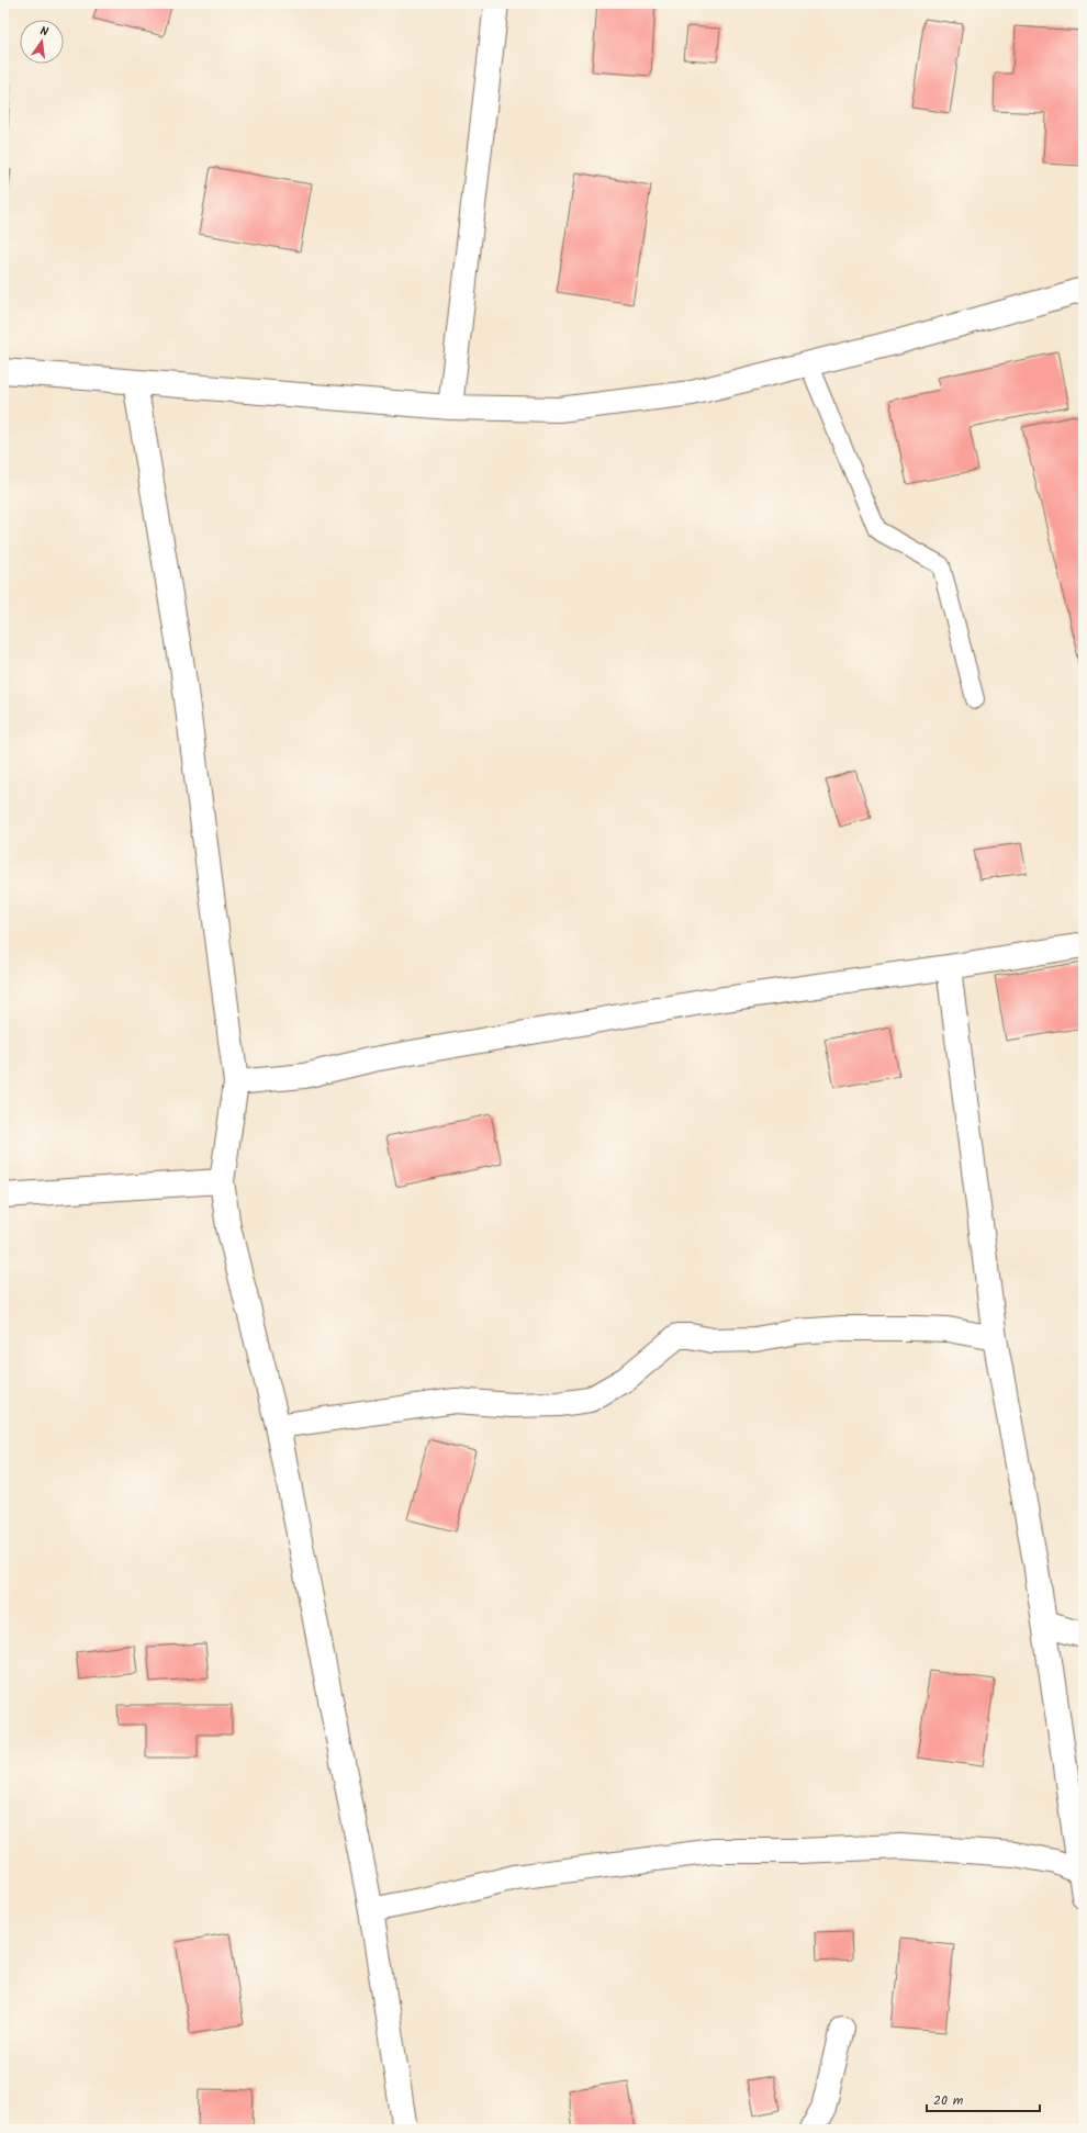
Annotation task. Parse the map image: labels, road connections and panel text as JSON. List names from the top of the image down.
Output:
{
  "scale_bar": "20 m",
  "north": "top"
}
